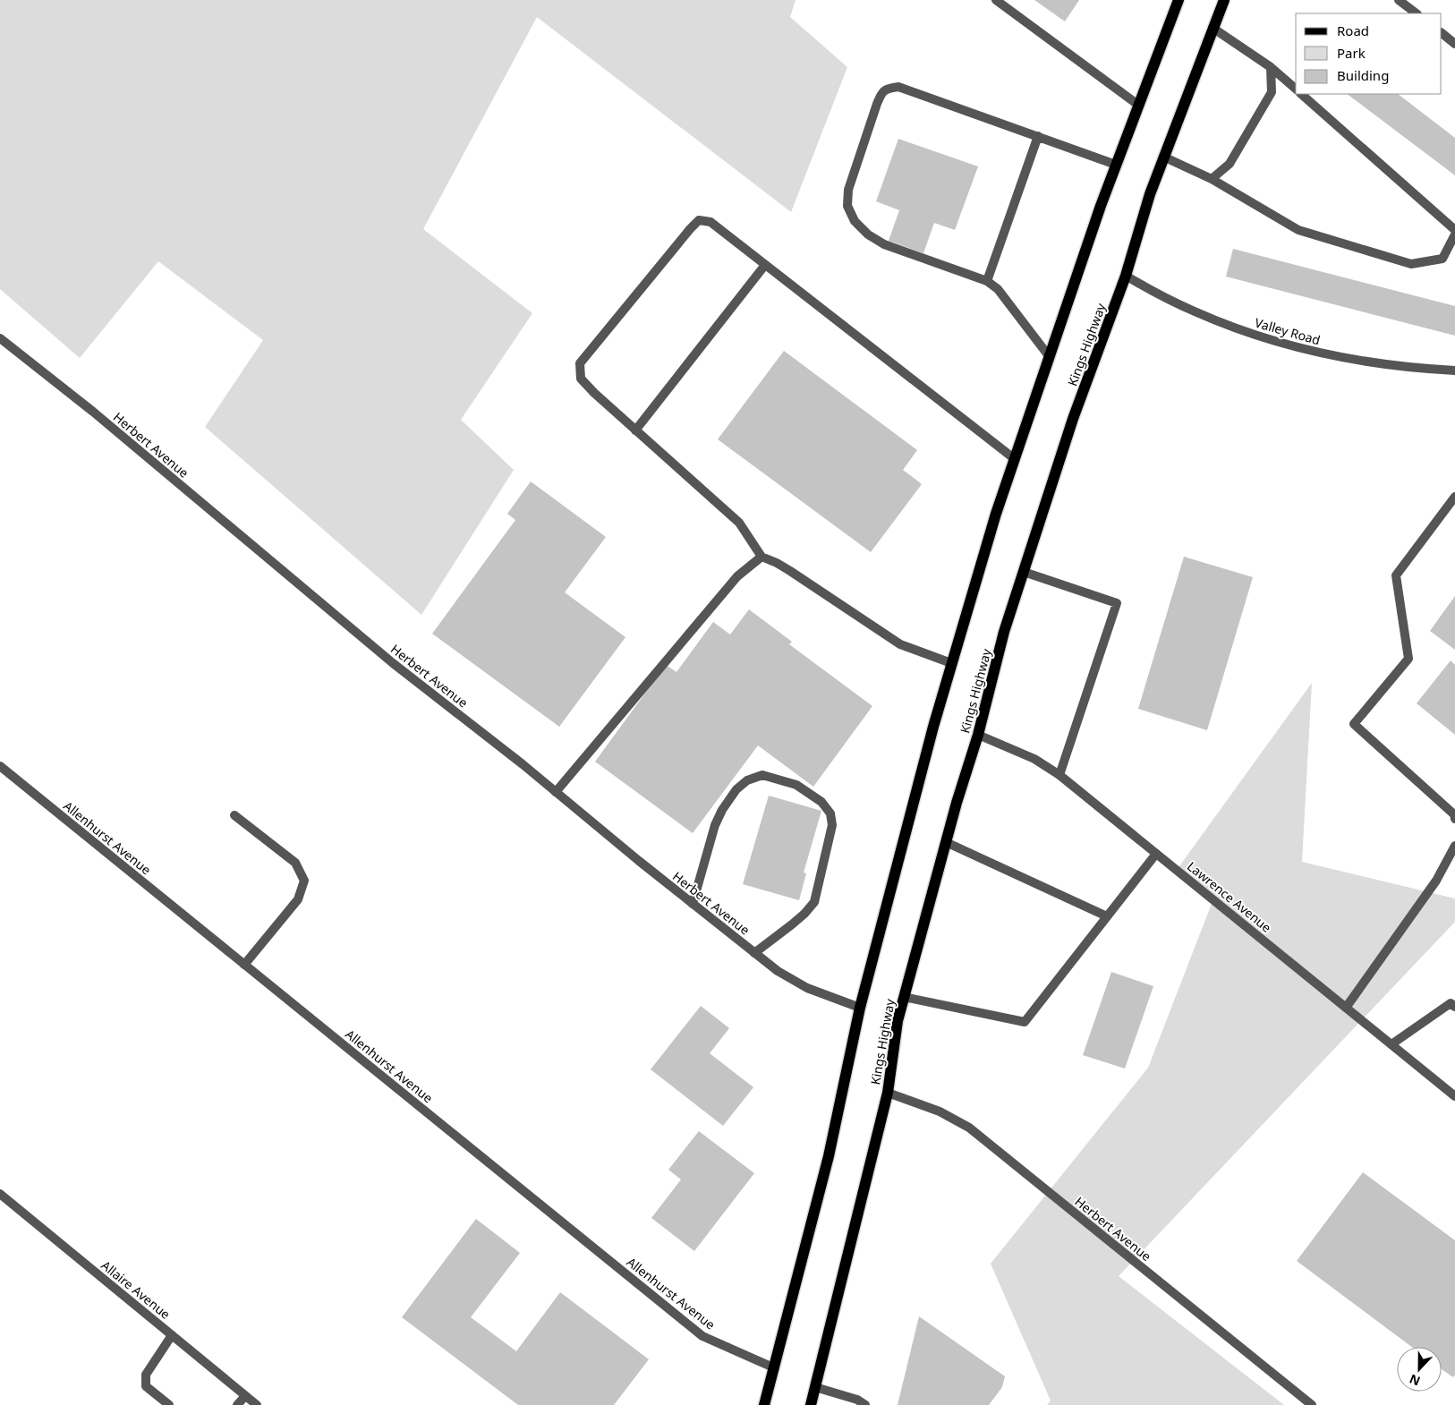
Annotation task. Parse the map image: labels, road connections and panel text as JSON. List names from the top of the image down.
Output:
{
  "streets": {
    "main road": ["Kings Highway"],
    "street": [
      "Valley Road",
      "Herbert Avenue",
      "Allenhurst Avenue",
      "Lawrence Avenue",
      "Allaire Avenue"
    ]
  },
  "crossings": [
    ["Valley Road", "Kings Highway"],
    ["Kings Highway", "Herbert Avenue"],
    ["Kings Highway", "Lawrence Avenue"]
  ],
  "legend": ["Road", "Park", "Building"],
  "north": "bottom"
}
